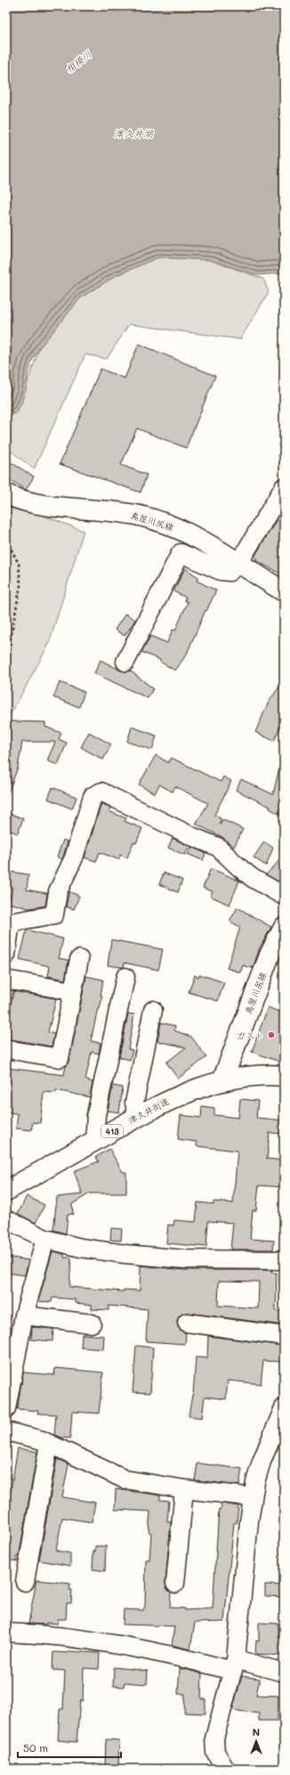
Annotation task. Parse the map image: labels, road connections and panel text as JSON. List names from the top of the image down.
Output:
{
  "streets": {
    "main road": ["鳥屋川尻線", "津久井街道", "413"]
  },
  "crossings": [
    ["鳥屋川尻線", "津久井街道"]
  ],
  "water": ["相模川", "津久井湖"],
  "places": ["ガスト"],
  "scale_bar": "50 m",
  "north": "top"
}
